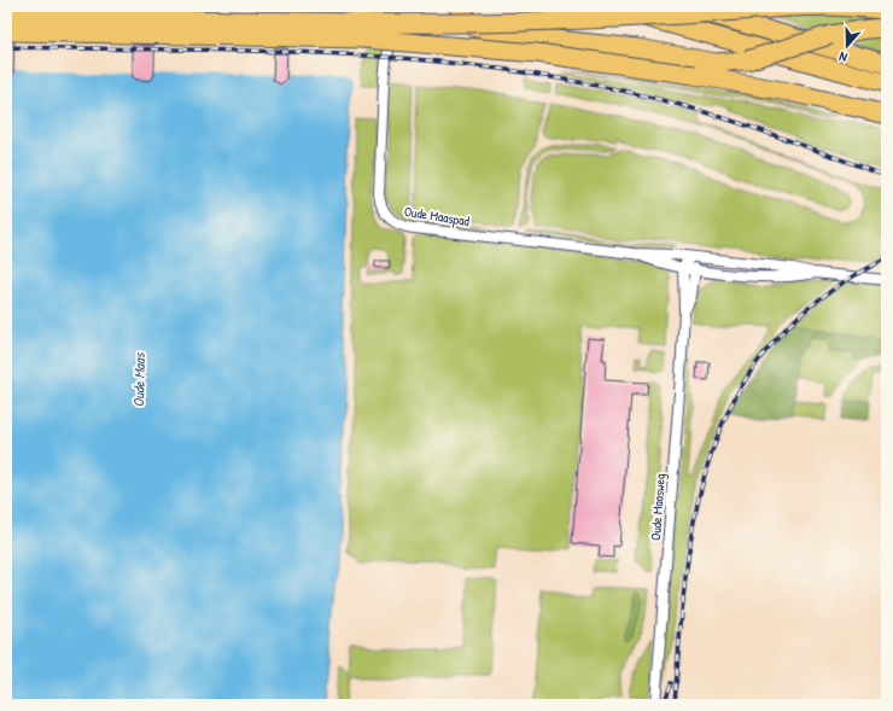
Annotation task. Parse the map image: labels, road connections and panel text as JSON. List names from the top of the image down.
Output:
{
  "streets": {
    "street": ["Oude Maaspad", "Oude Maasweg"]
  },
  "crossings": [
    ["Oude Maaspad", "Oude Maasweg"]
  ],
  "water": ["Oude Maas"],
  "north": "bottom"
}
